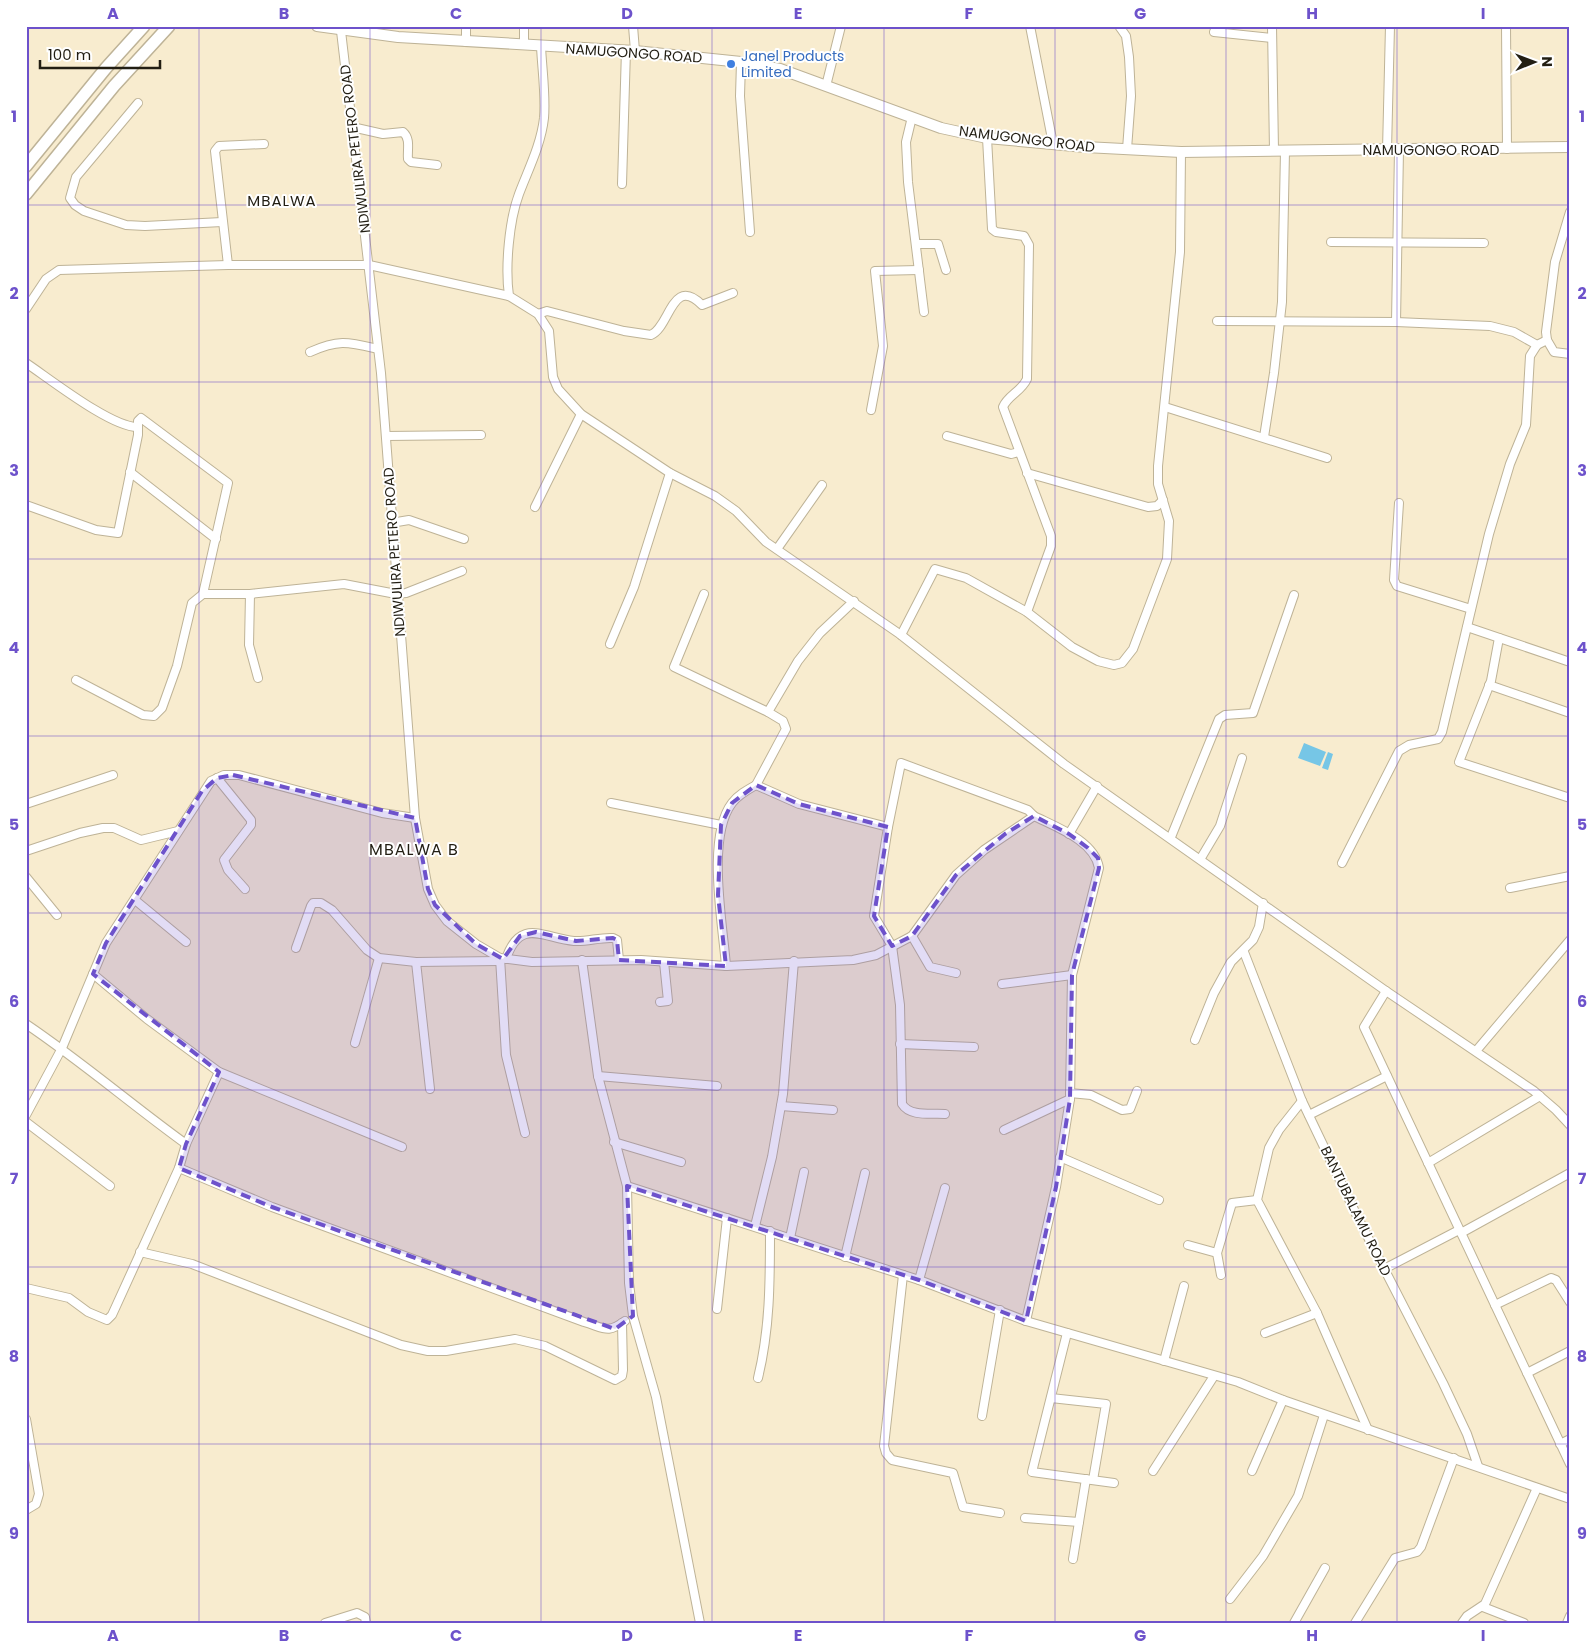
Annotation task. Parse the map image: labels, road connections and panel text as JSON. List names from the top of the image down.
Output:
{
  "streets": {
    "main road": ["NAMUGONGO ROAD"],
    "street": ["NDIWULIRA PETERO ROAD", "BANTUBALAMU ROAD"]
  },
  "crossings": [
    ["NAMUGONGO ROAD", "NDIWULIRA PETERO ROAD"]
  ],
  "districts": ["MBALWA", "MBALWA B"],
  "places": ["Janel Products Limited"],
  "scale_bar": "100 m",
  "north": "right",
  "grid": {
    "columns": [
      "A",
      "B",
      "C",
      "D",
      "E",
      "F",
      "G",
      "H",
      "I"
    ],
    "rows": [
      "1",
      "2",
      "3",
      "4",
      "5",
      "6",
      "7",
      "8",
      "9"
    ]
  }
}
